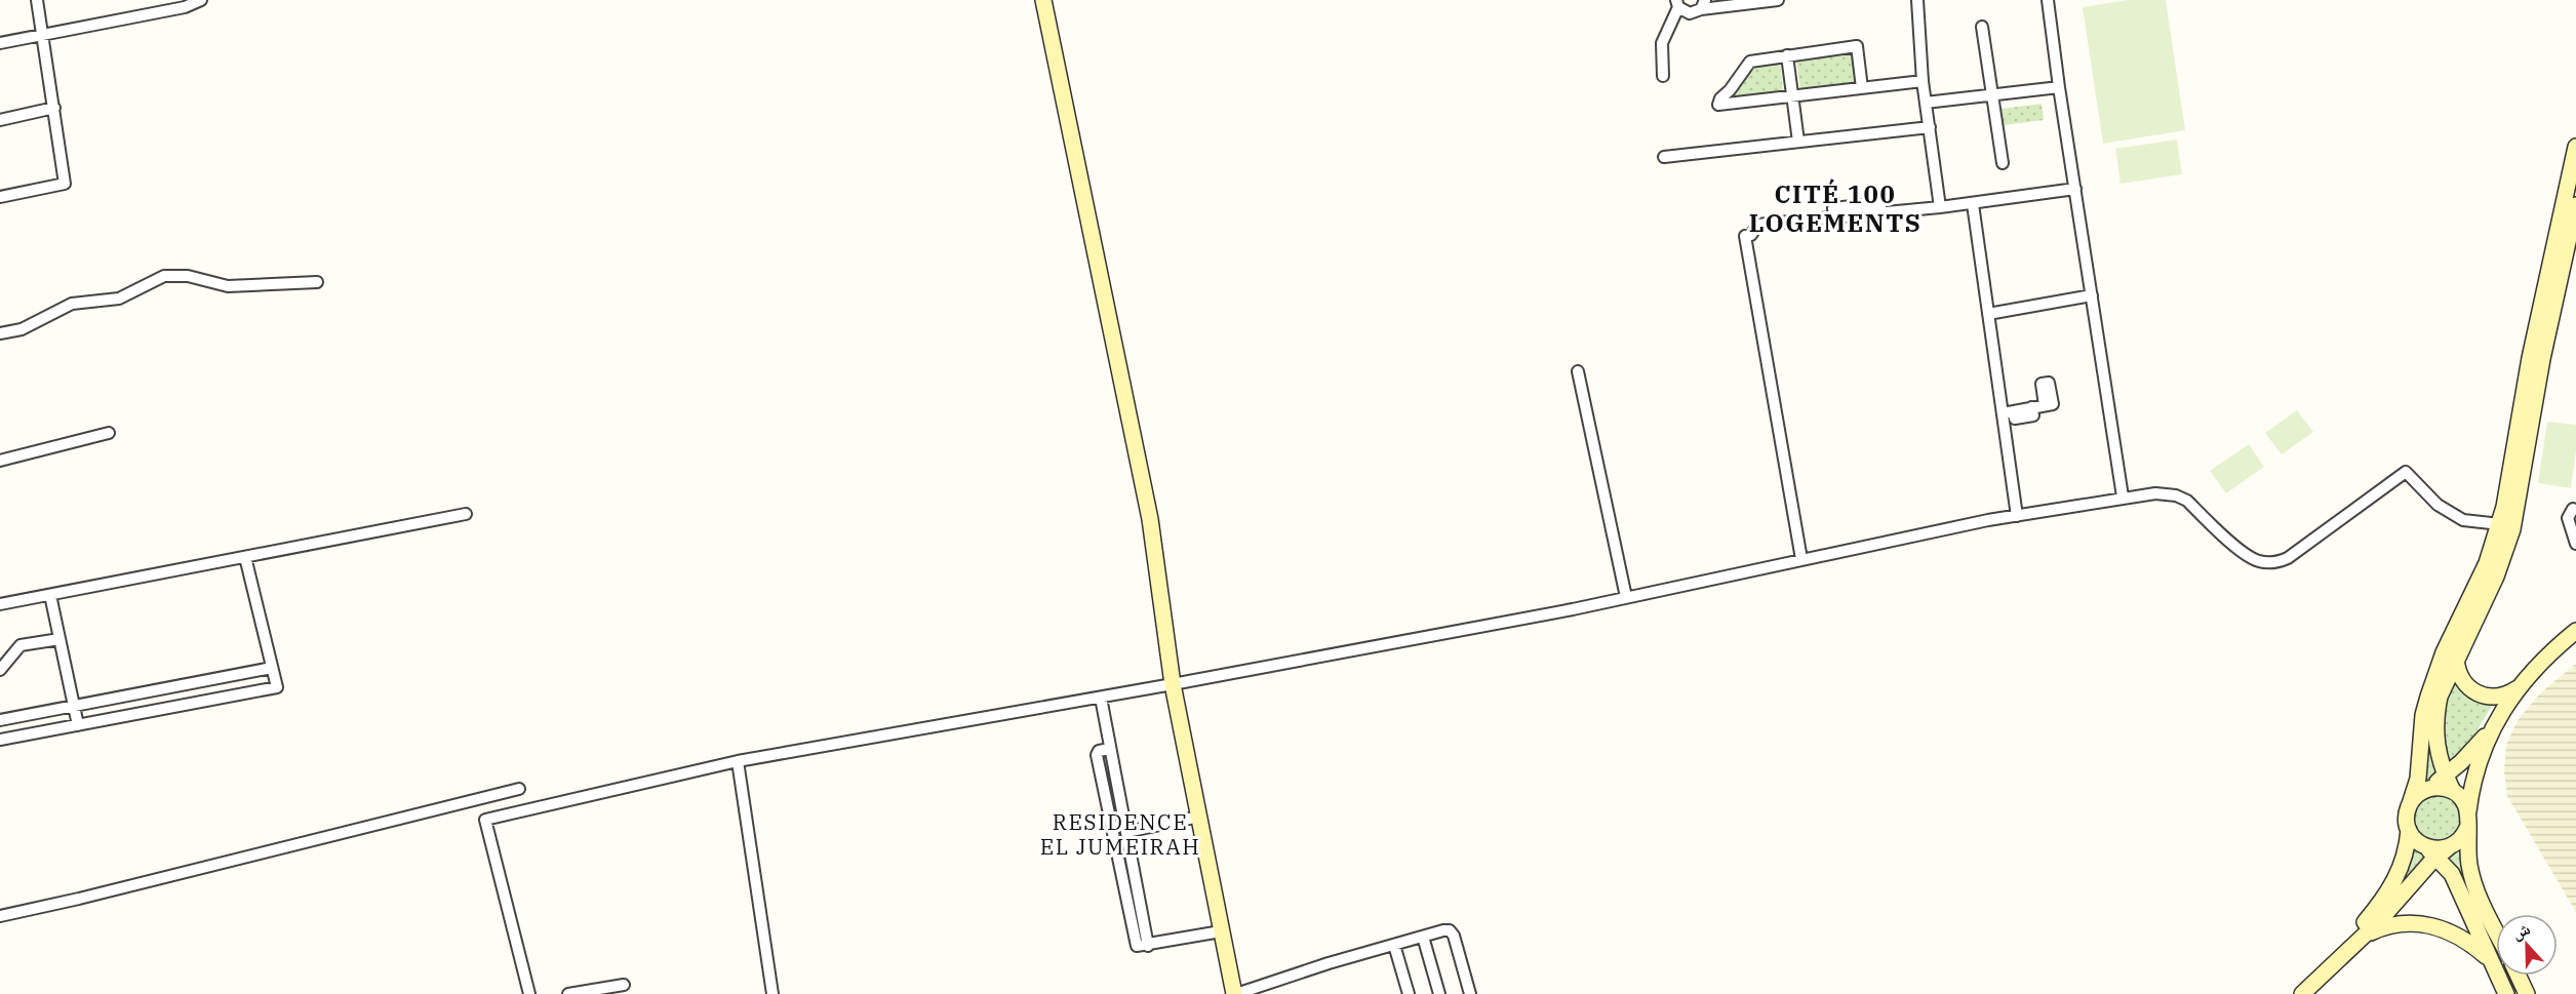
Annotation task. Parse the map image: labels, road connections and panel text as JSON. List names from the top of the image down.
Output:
{
  "districts": ["CITÉ 100 LOGEMENTS", "RESIDENCE EL JUMEIRAH"],
  "north": "top"
}
